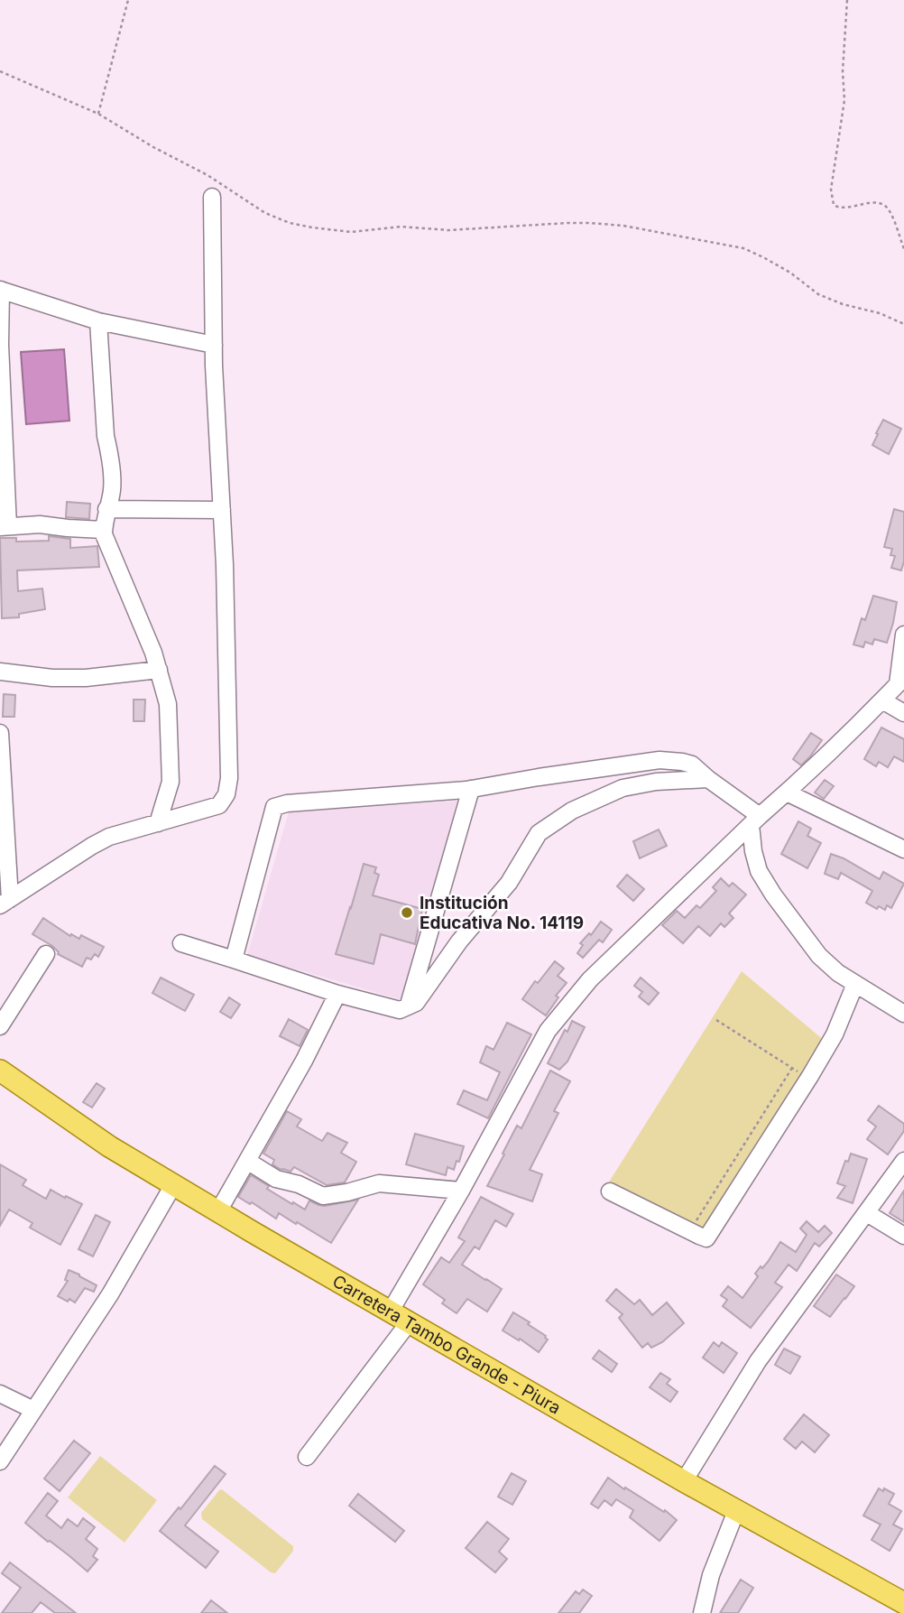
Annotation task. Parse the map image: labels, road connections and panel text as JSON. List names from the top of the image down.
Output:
{
  "streets": {
    "main road": ["Carretera Tambo Grande - Piura"]
  },
  "places": ["Institución Educativa No. 14119"]
}
